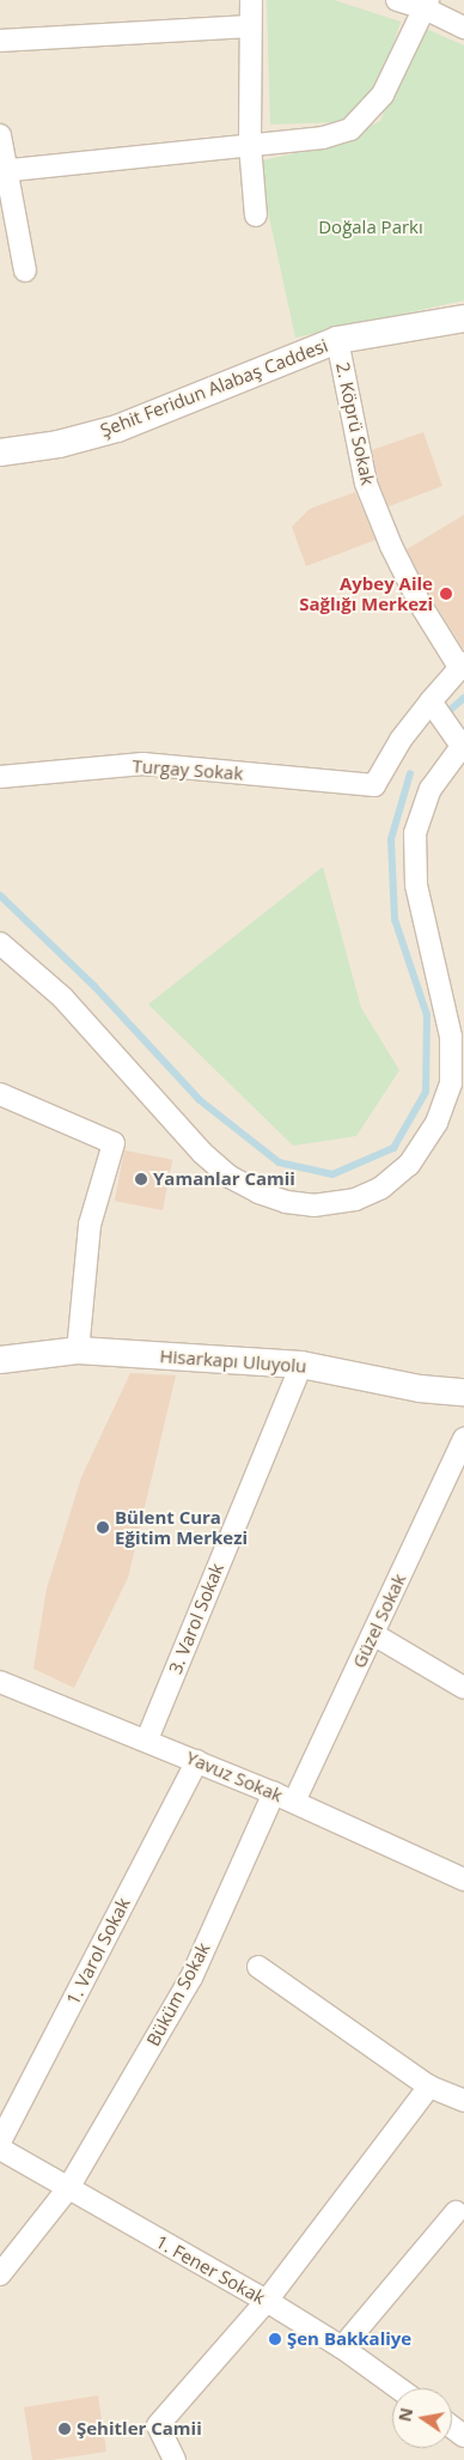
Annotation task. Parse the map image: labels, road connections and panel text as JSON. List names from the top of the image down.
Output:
{
  "streets": {
    "street": [
      "Şehit Feridun Alabaş Caddesi",
      "2. Köprü Sokak",
      "Turgay Sokak",
      "Hisarkapı Uluyolu",
      "3. Varol Sokak",
      "Güzel Sokak",
      "Yavuz Sokak",
      "1. Varol Sokak",
      "Büküm Sokak",
      "1. Fener Sokak"
    ]
  },
  "crossings": [
    ["Şehit Feridun Alabaş Caddesi", "2. Köprü Sokak"],
    ["Hisarkapı Uluyolu", "3. Varol Sokak"],
    ["3. Varol Sokak", "Yavuz Sokak"],
    ["Güzel Sokak", "Yavuz Sokak"],
    ["Yavuz Sokak", "1. Varol Sokak"],
    ["Yavuz Sokak", "Büküm Sokak"],
    ["Büküm Sokak", "1. Fener Sokak"]
  ],
  "parks": ["Doğala Parkı"],
  "places": [
    "Aybey Aile Sağlığı Merkezi",
    "Yamanlar Camii",
    "Bülent Cura Eğitim Merkezi",
    "Şen Bakkaliye",
    "Şehitler Camii"
  ],
  "north": "left"
}
